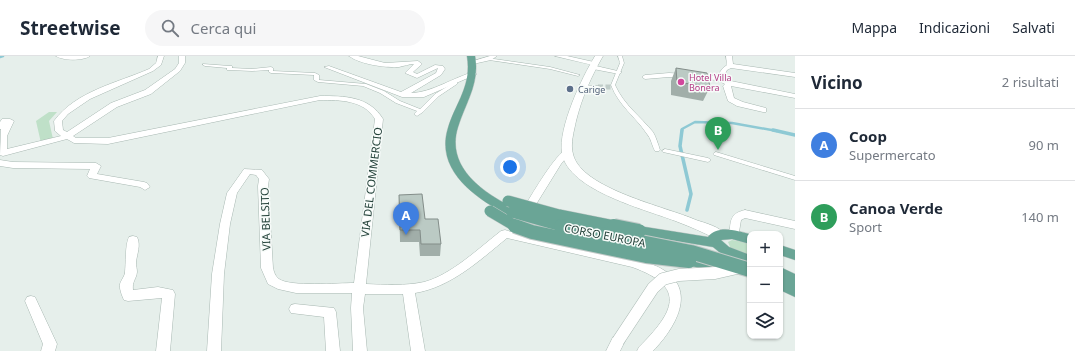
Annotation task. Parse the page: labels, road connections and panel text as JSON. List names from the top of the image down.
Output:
{
  "streets": {
    "main road": ["CORSO EUROPA"],
    "street": ["VIA DEL COMMERCIO", "VIA BELSITO"]
  },
  "crossings": [
    ["VIA DEL COMMERCIO", "VIA BELSITO"]
  ],
  "places": ["Hotel Villa Bonera", "Carige"],
  "page": {
    "header": "Streetwise",
    "search": "Cerca qui",
    "nav": ["Mappa", "Indicazioni", "Salvati"],
    "heading": ["Vicino", "2 risultati"],
    "list": [
      {
        "mark": "A",
        "name": "Coop",
        "note": "Supermercato",
        "value": "90 m"
      },
      {
        "mark": "B",
        "name": "Canoa Verde",
        "note": "Sport",
        "value": "140 m"
      }
    ],
    "pins": ["B", "A"],
    "map_buttons": ["+", "−"]
  }
}
